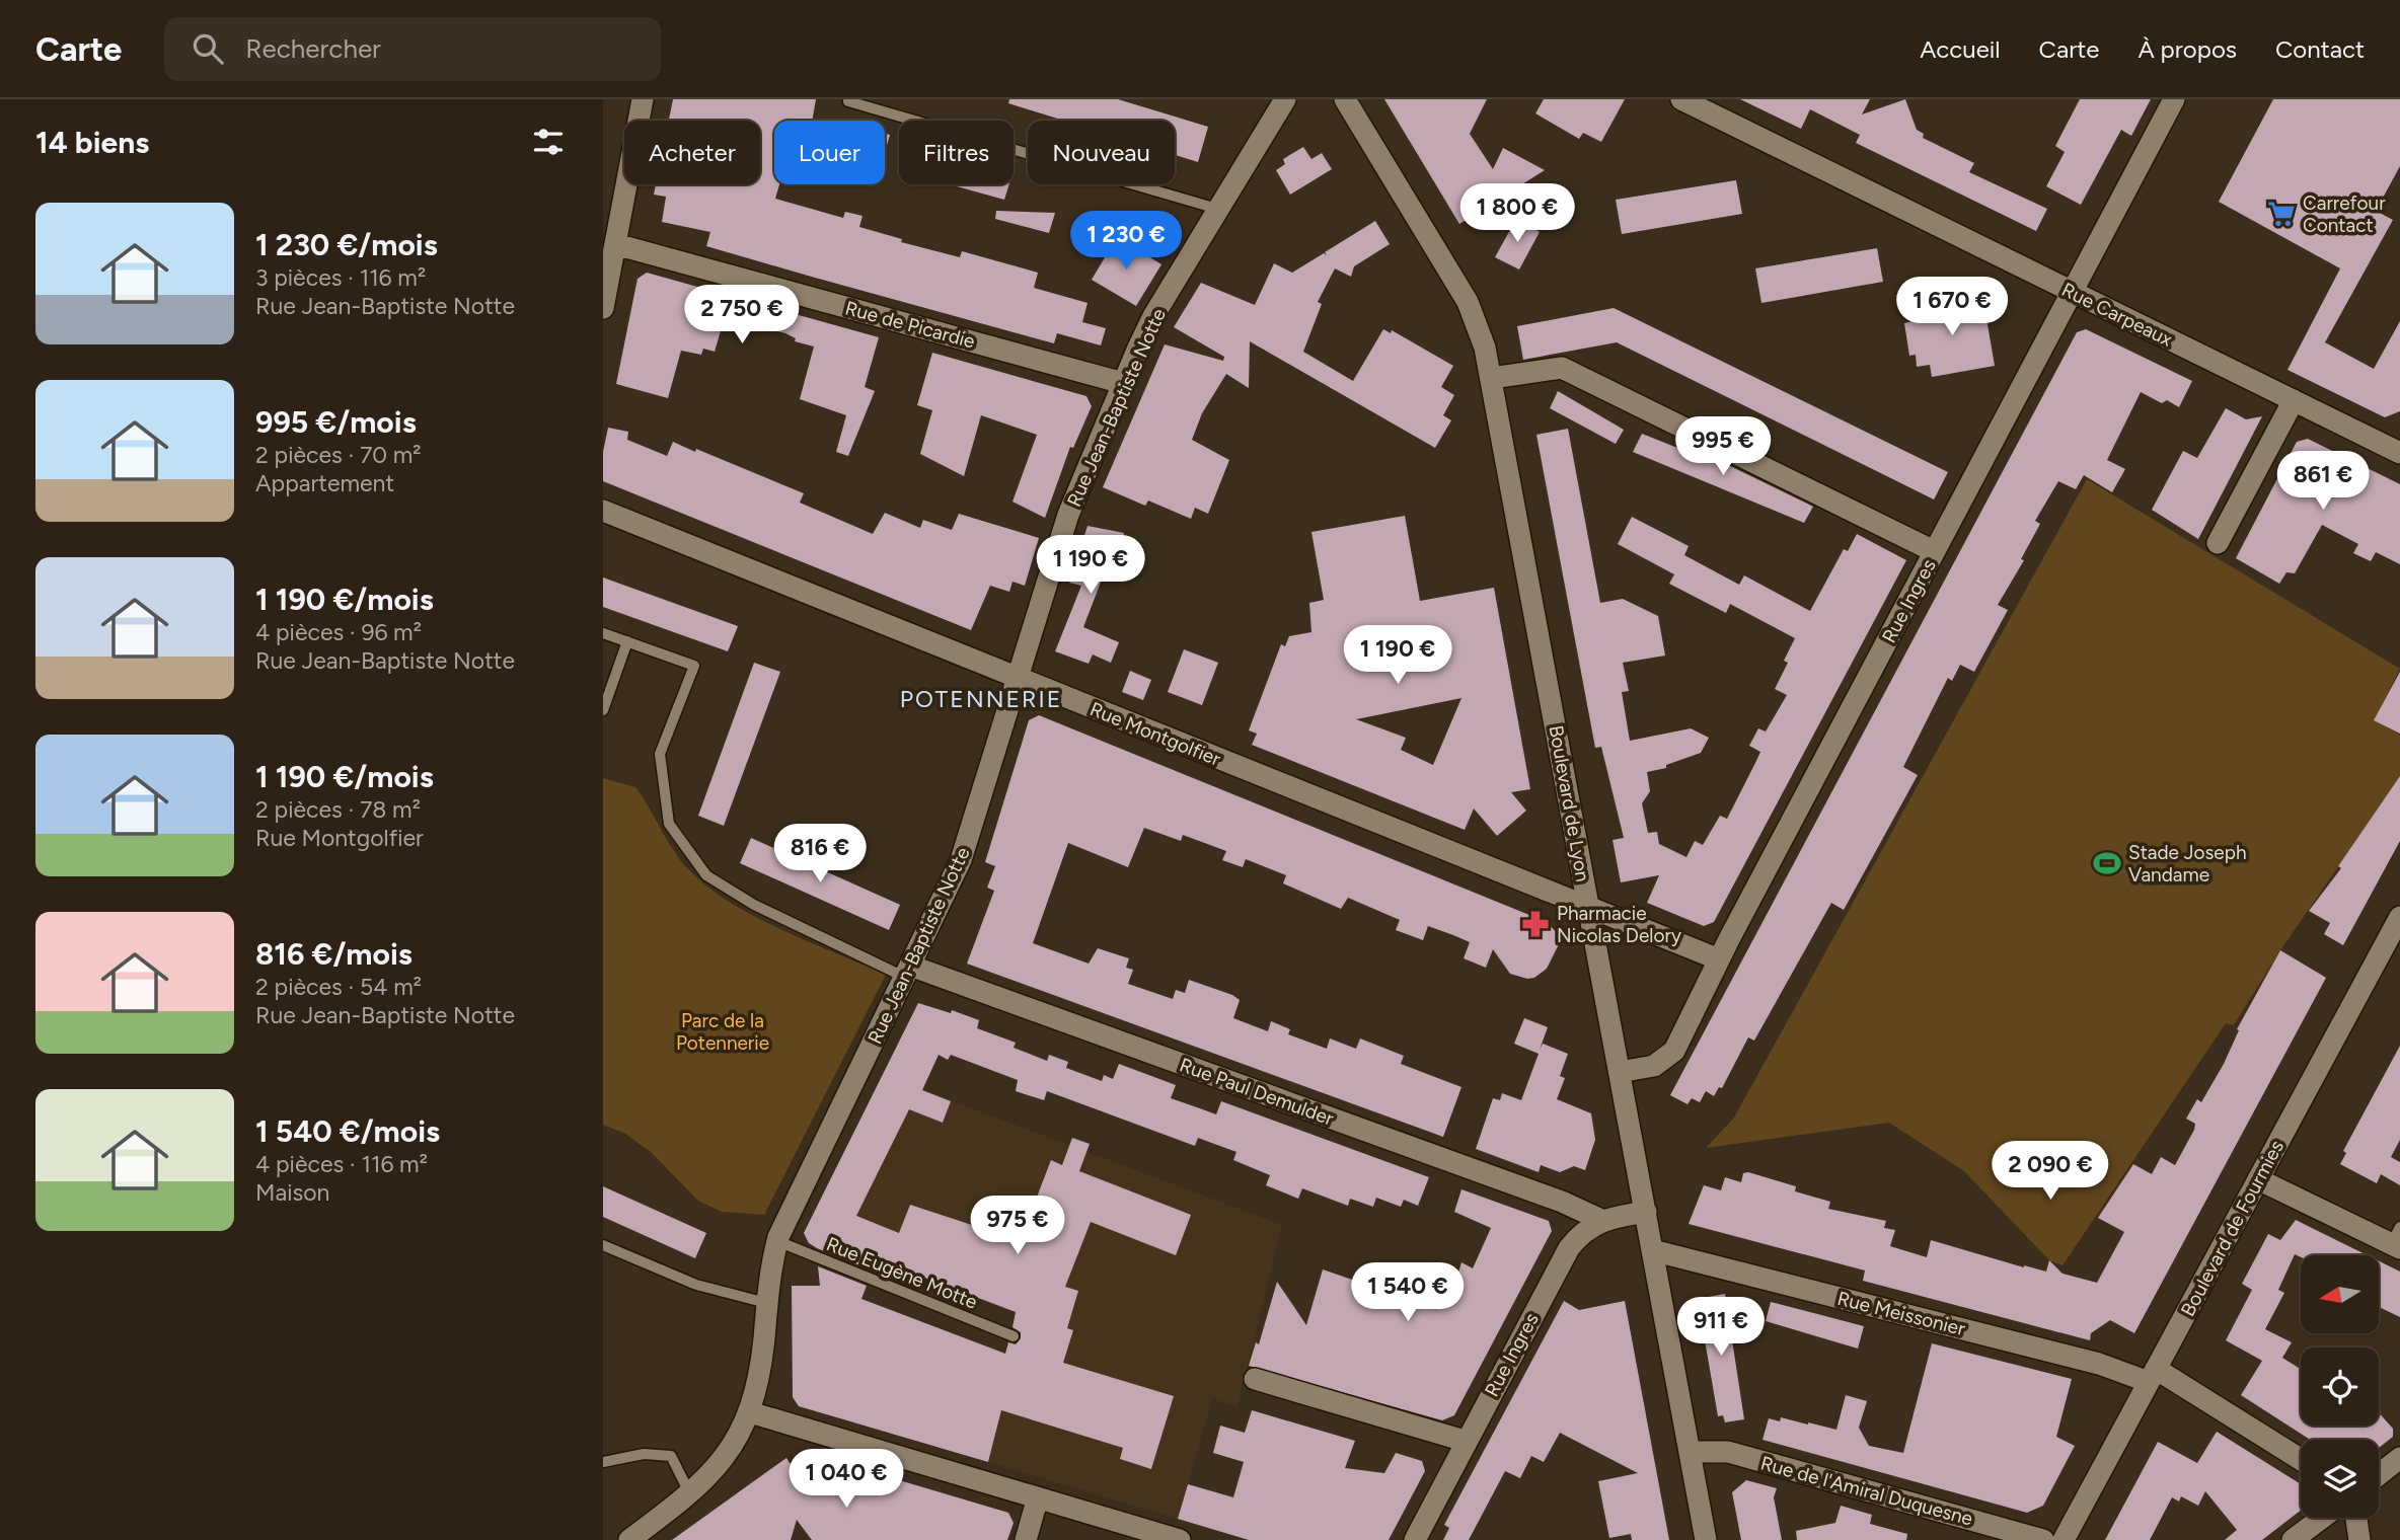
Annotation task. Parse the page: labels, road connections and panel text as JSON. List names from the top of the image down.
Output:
{
  "streets": {
    "street": [
      "Rue Carpeaux",
      "Rue de Picardie",
      "Rue Jean-Baptiste Notte",
      "Rue Ingres",
      "Rue Montgolfier",
      "Boulevard de Lyon",
      "Rue Paul Demulder",
      "Boulevard de Fourmies",
      "Rue Meissonier",
      "Rue de l'Amiral Duquesne"
    ],
    "lane": ["Rue Eugène Motte"]
  },
  "crossings": [
    ["Rue Carpeaux", "Rue Ingres"],
    ["Rue de Picardie", "Rue Jean-Baptiste Notte"],
    ["Rue Jean-Baptiste Notte", "Rue Montgolfier"],
    ["Rue Jean-Baptiste Notte", "Rue Paul Demulder"],
    ["Rue Jean-Baptiste Notte", "Rue Eugène Motte"],
    ["Rue Ingres", "Rue Montgolfier"],
    ["Rue Ingres", "Boulevard de Lyon"],
    ["Rue Ingres", "Rue Paul Demulder"],
    ["Rue Montgolfier", "Boulevard de Lyon"],
    ["Boulevard de Lyon", "Rue Meissonier"],
    ["Boulevard de Lyon", "Rue de l'Amiral Duquesne"],
    ["Boulevard de Fourmies", "Rue Meissonier"]
  ],
  "districts": ["POTENNERIE"],
  "parks": ["Parc de la Potennerie"],
  "places": {
    "supermarket": ["Carrefour Contact"],
    "sports": ["Stade Joseph Vandame"],
    "pharmacy": ["Pharmacie Nicolas Delory"]
  },
  "north": "left",
  "page": {
    "header": "Carte",
    "search": "Rechercher",
    "nav": [
      "Accueil",
      "Carte",
      "À propos",
      "Contact"
    ],
    "heading": "14 biens",
    "chip": [
      "Acheter",
      "Louer",
      "Filtres",
      "Nouveau"
    ],
    "price": [
      "1 800 €",
      "1 230 €",
      "1 670 €",
      "2 750 €",
      "995 €",
      "861 €",
      "1 190 €",
      "1 190 €",
      "816 €",
      "2 090 €",
      "975 €",
      "1 540 €",
      "911 €",
      "1 040 €"
    ],
    "list": [
      {
        "name": "1 230 €/mois",
        "note": "3 pièces · 116 m² · Rue Jean-Baptiste Notte"
      },
      {
        "name": "995 €/mois",
        "note": "2 pièces · 70 m² · Appartement"
      },
      {
        "name": "1 190 €/mois",
        "note": "4 pièces · 96 m² · Rue Jean-Baptiste Notte"
      },
      {
        "name": "1 190 €/mois",
        "note": "2 pièces · 78 m² · Rue Montgolfier"
      },
      {
        "name": "816 €/mois",
        "note": "2 pièces · 54 m² · Rue Jean-Baptiste Notte"
      },
      {
        "name": "1 540 €/mois",
        "note": "4 pièces · 116 m² · Maison"
      }
    ]
  }
}
